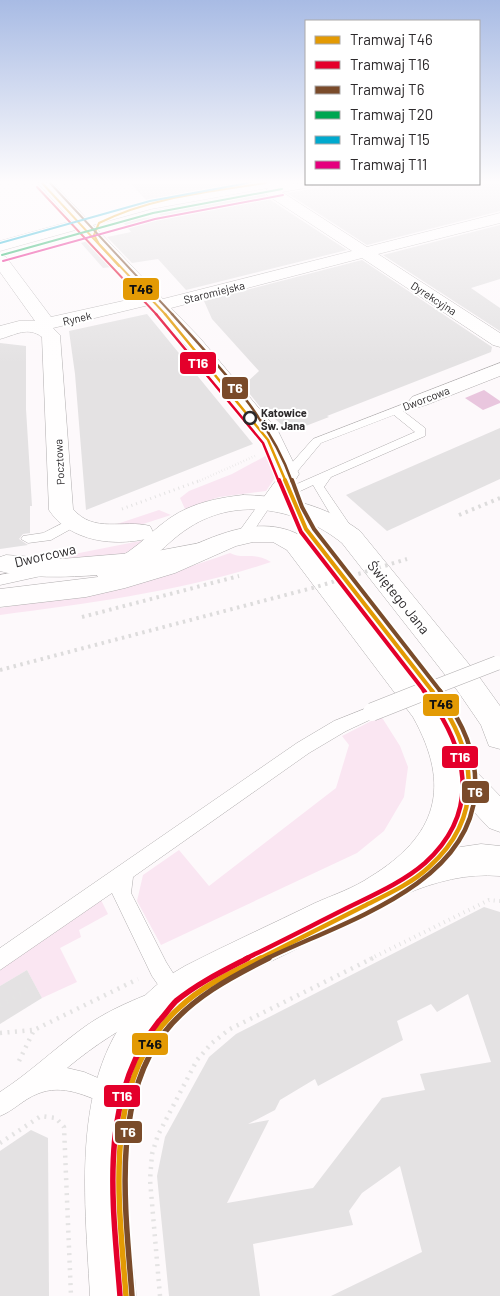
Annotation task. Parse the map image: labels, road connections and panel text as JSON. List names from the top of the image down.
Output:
{
  "streets": {
    "street": [
      "Staromiejska",
      "Dyrekcyjna",
      "Rynek",
      "Dworcowa",
      "Pocztowa",
      "Świętego Jana"
    ]
  },
  "crossings": [
    ["Staromiejska", "Dyrekcyjna"],
    ["Staromiejska", "Rynek"],
    ["Rynek", "Pocztowa"],
    ["Dworcowa", "Świętego Jana"]
  ],
  "places": ["Katowice Św. Jana"],
  "lines": [
    "tram line T46",
    "tram line T16",
    "tram line T6",
    "tram line T20",
    "tram line T11"
  ],
  "legend": [
    "Tramwaj T46",
    "Tramwaj T16",
    "Tramwaj T6",
    "Tramwaj T20",
    "Tramwaj T15",
    "Tramwaj T11"
  ]
}
